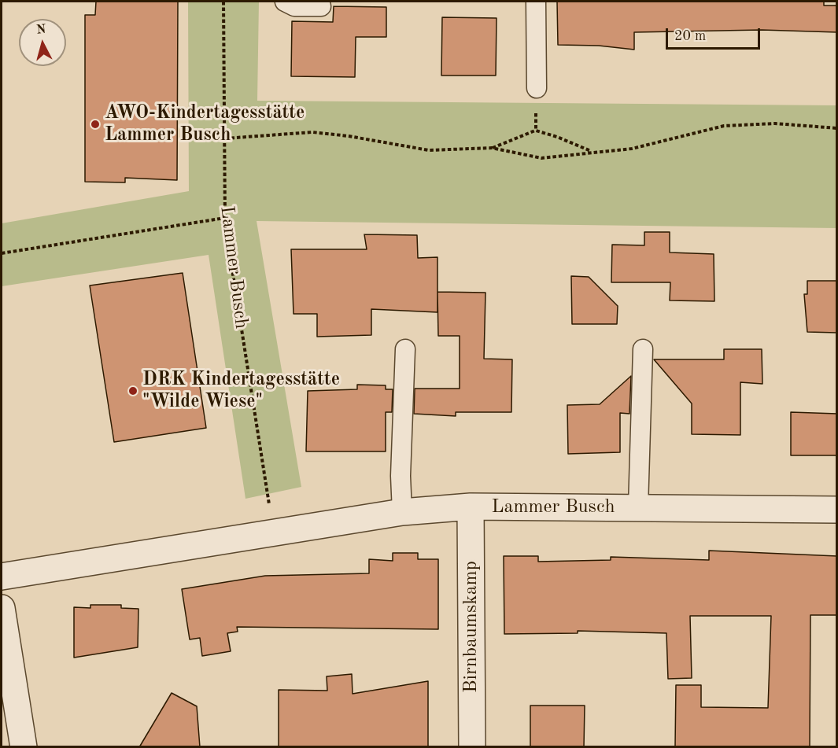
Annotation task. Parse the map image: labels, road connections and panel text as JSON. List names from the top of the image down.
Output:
{
  "streets": {
    "street": ["Lammer Busch", "Birnbaumskamp"]
  },
  "crossings": [
    ["Lammer Busch", "Birnbaumskamp"]
  ],
  "places": ["AWO-Kindertagesstätte Lammer Busch", "DRK Kindertagesstätte \"Wilde Wiese\""],
  "scale_bar": "20 m",
  "north": "top"
}
